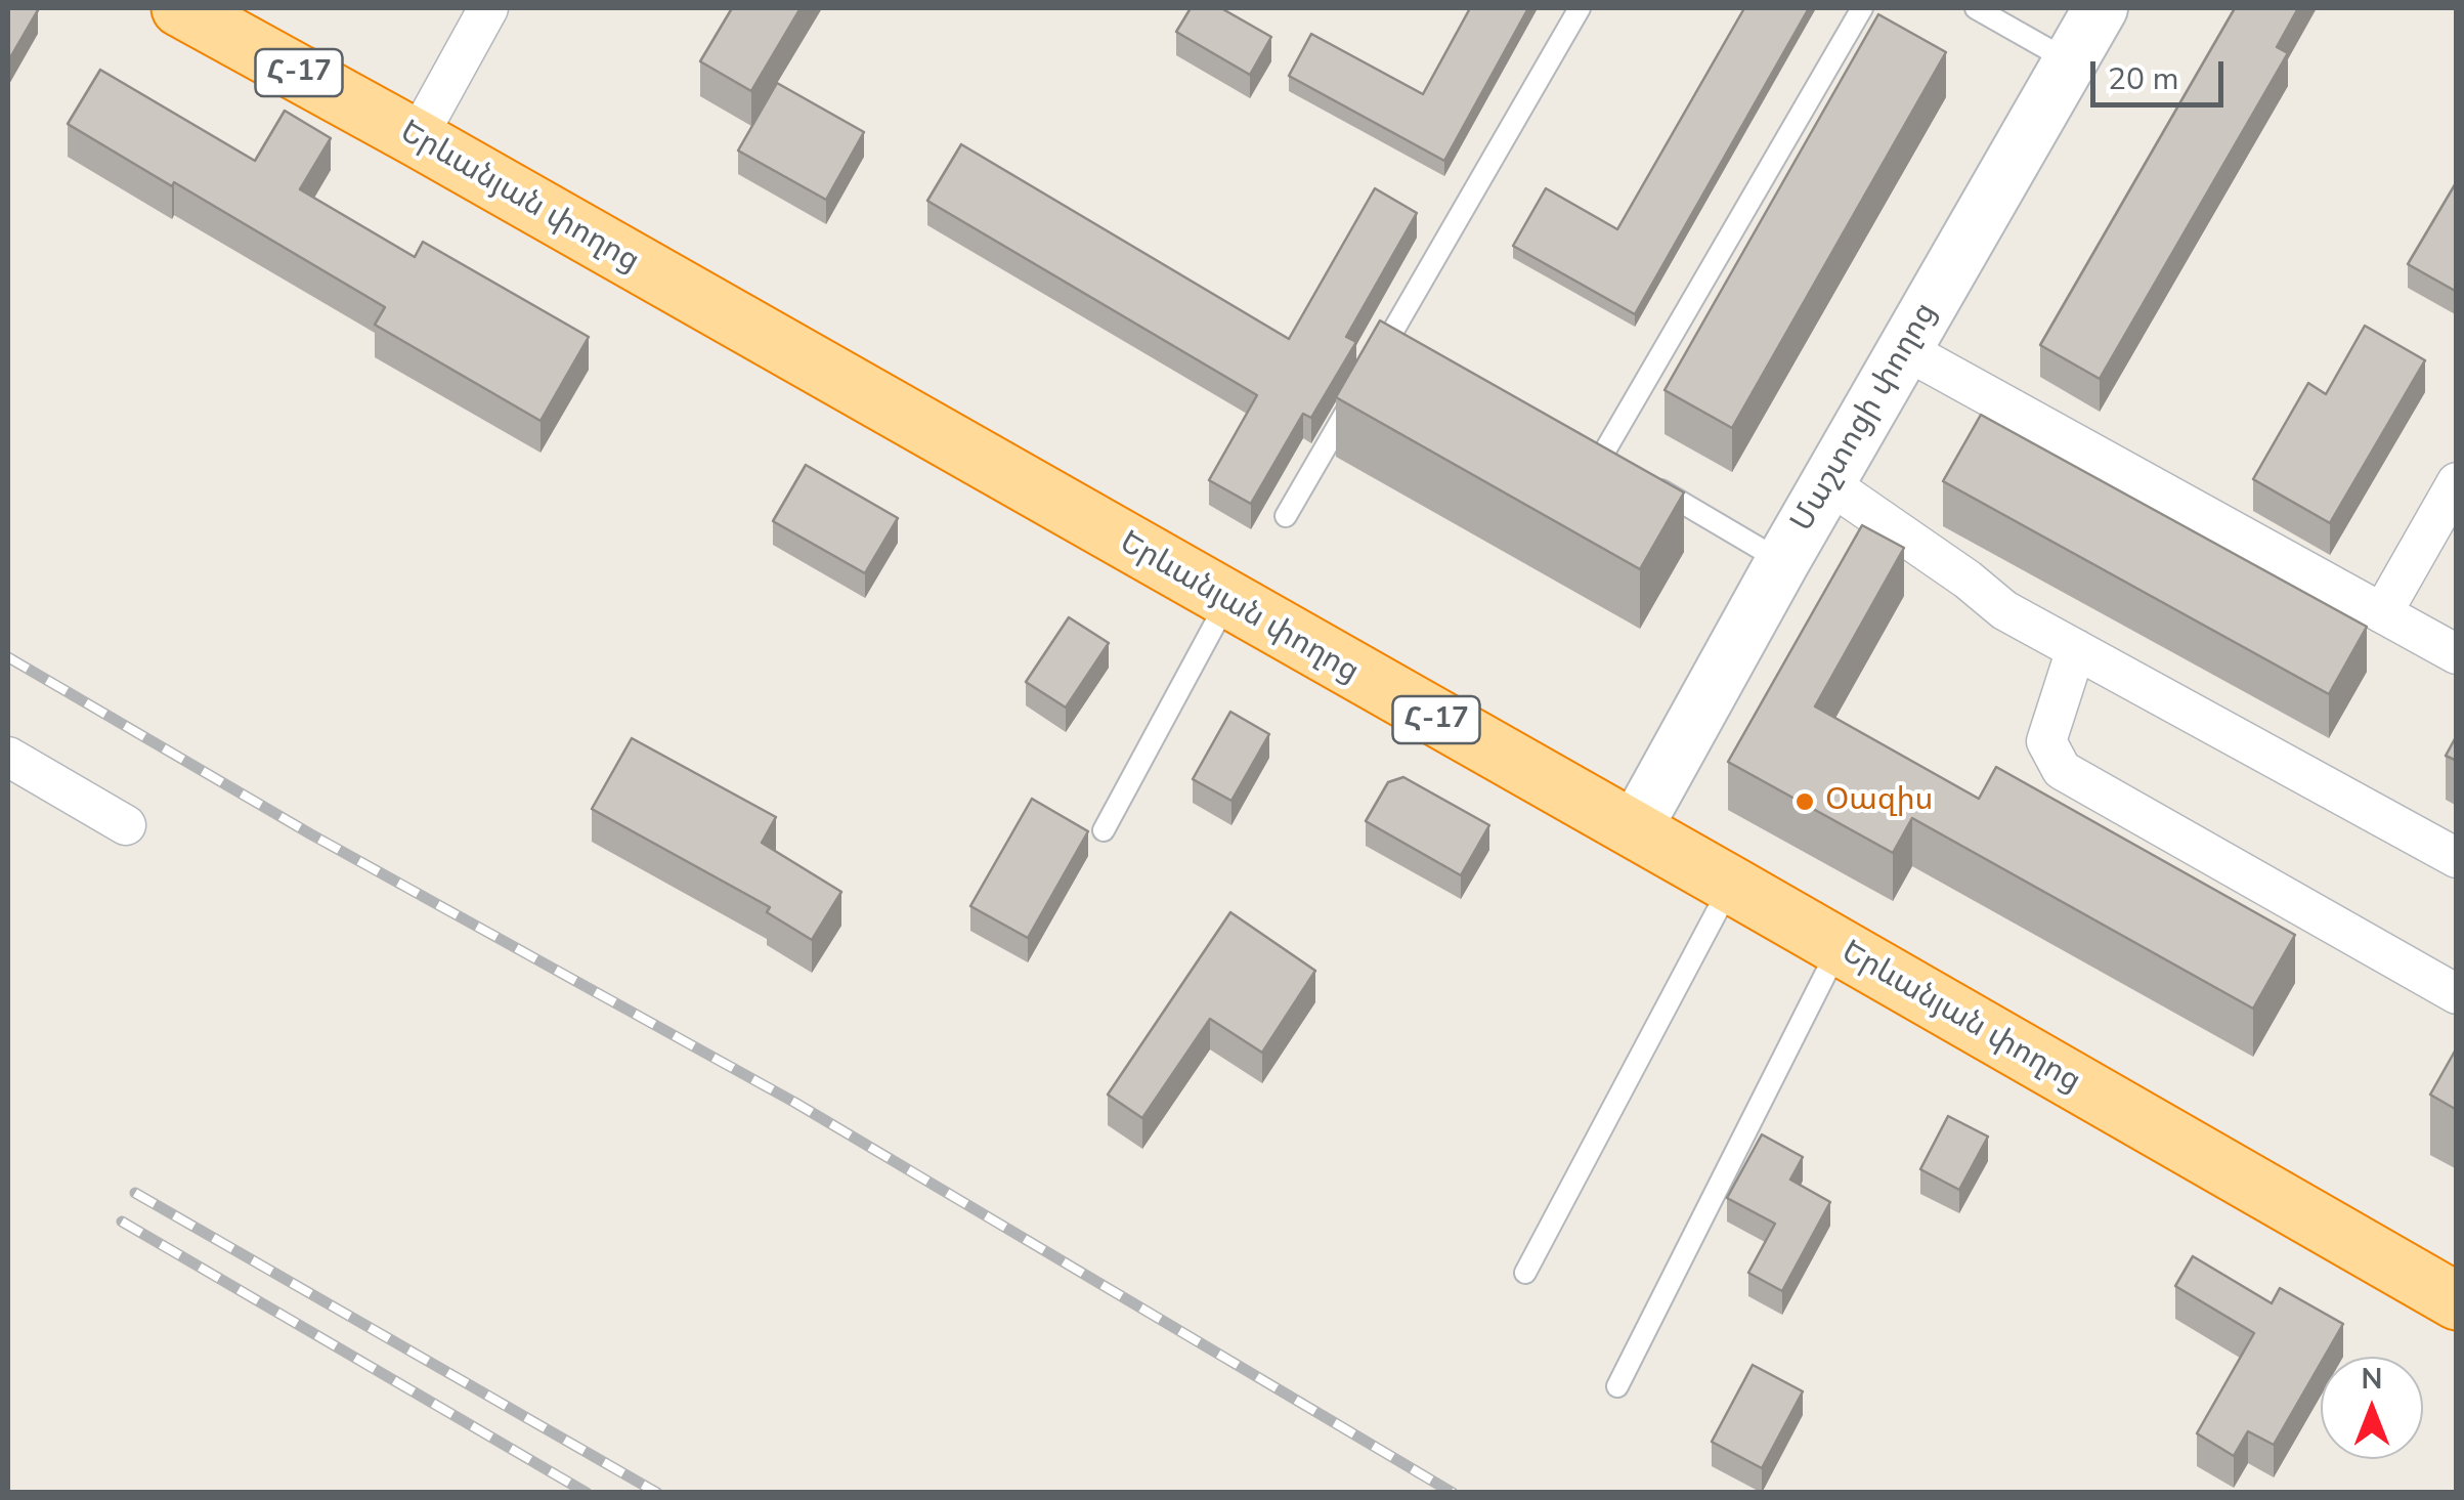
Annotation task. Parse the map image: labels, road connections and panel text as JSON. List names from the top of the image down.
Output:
{
  "streets": {
    "highway": ["Հ-17", "Երևանյան փողոց"],
    "main road": ["Մաշտոցի փողոց"]
  },
  "crossings": [
    ["Երևանյան փողոց", "Մաշտոցի փողոց"]
  ],
  "places": ["Օազիս"],
  "scale_bar": "20 m",
  "north": "top"
}
